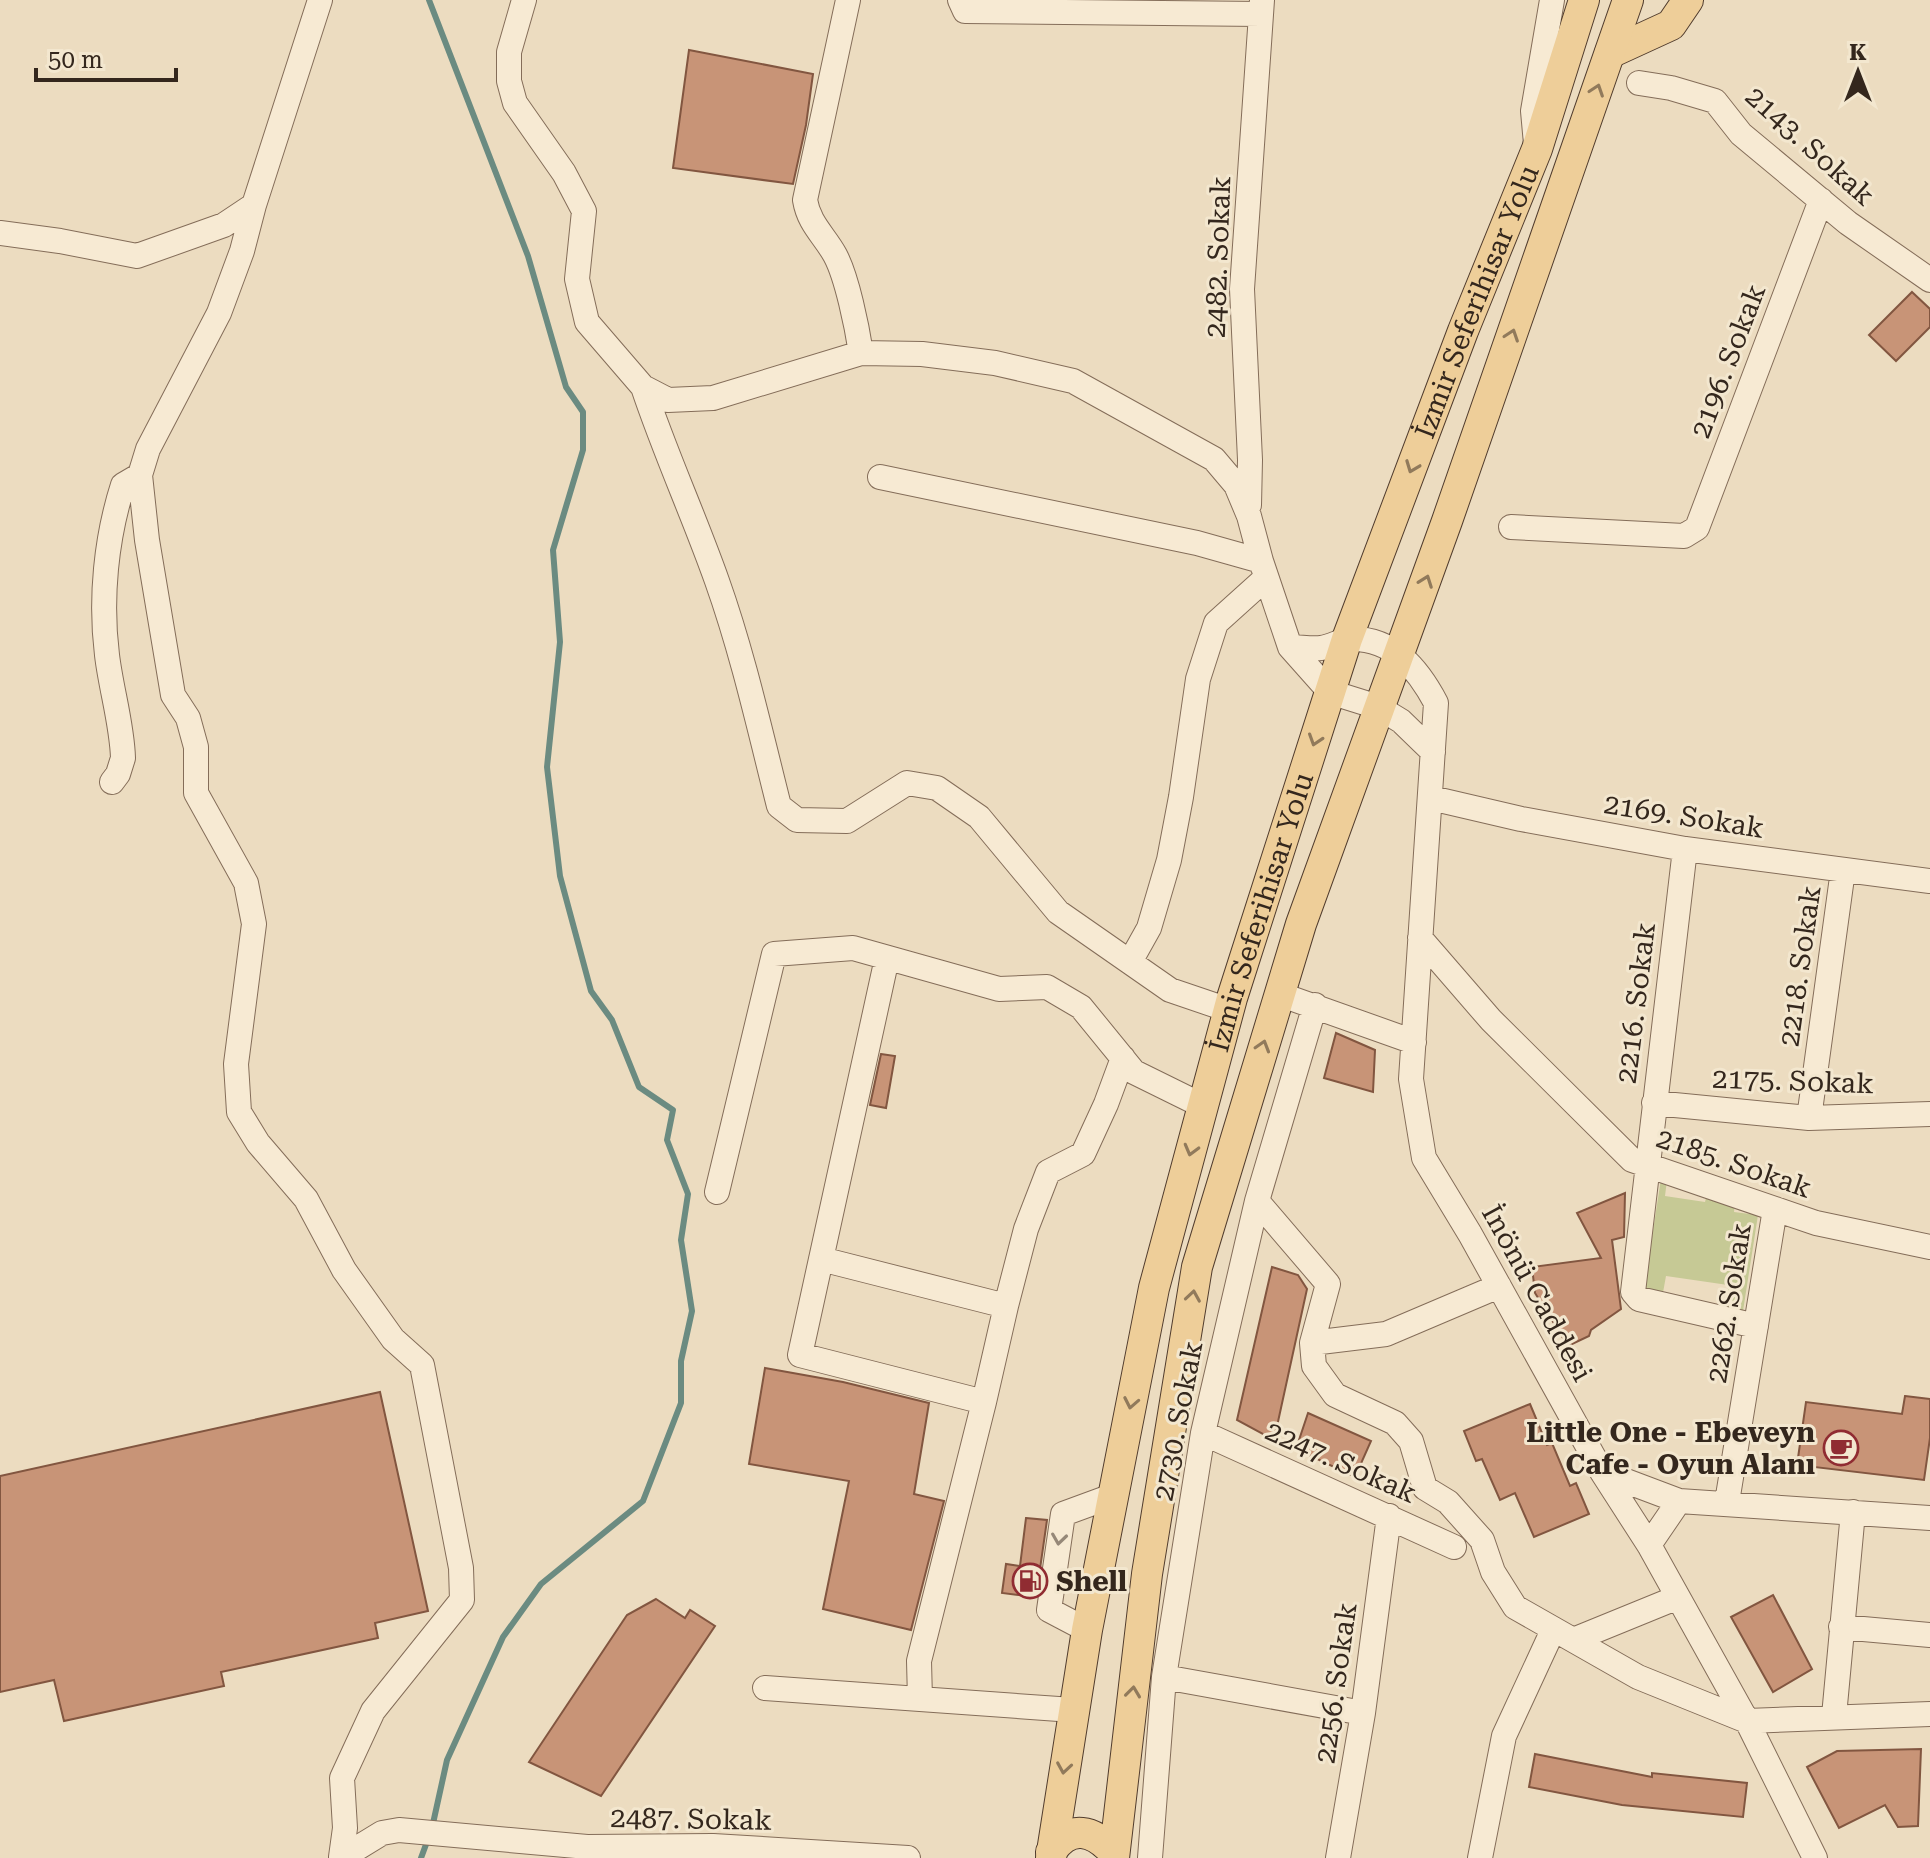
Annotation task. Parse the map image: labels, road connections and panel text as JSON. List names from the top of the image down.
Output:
{
  "streets": {
    "main road": ["İzmir Seferihisar Yolu"],
    "street": [
      "2143. Sokak",
      "2482. Sokak",
      "2196. Sokak",
      "2169. Sokak",
      "2218. Sokak",
      "2216. Sokak",
      "2175. Sokak",
      "2185. Sokak",
      "İnönü Caddesi",
      "2262. Sokak",
      "2730. Sokak",
      "2247. Sokak",
      "2256. Sokak",
      "2487. Sokak"
    ]
  },
  "crossings": [
    ["2143. Sokak", "2196. Sokak"],
    ["İzmir Seferihisar Yolu", "İnönü Caddesi"],
    ["2169. Sokak", "2218. Sokak"],
    ["2169. Sokak", "2216. Sokak"],
    ["2169. Sokak", "İnönü Caddesi"],
    ["2218. Sokak", "2175. Sokak"],
    ["2216. Sokak", "2175. Sokak"],
    ["2216. Sokak", "2185. Sokak"],
    ["2216. Sokak", "2262. Sokak"],
    ["2185. Sokak", "İnönü Caddesi"],
    ["2185. Sokak", "2262. Sokak"],
    ["2730. Sokak", "2247. Sokak"],
    ["2247. Sokak", "2256. Sokak"]
  ],
  "places": {
    "cafe": ["Little One - Ebeveyn Cafe - Oyun Alanı"],
    "fuel station": ["Shell"]
  },
  "scale_bar": "50 m",
  "north": "top"
}
